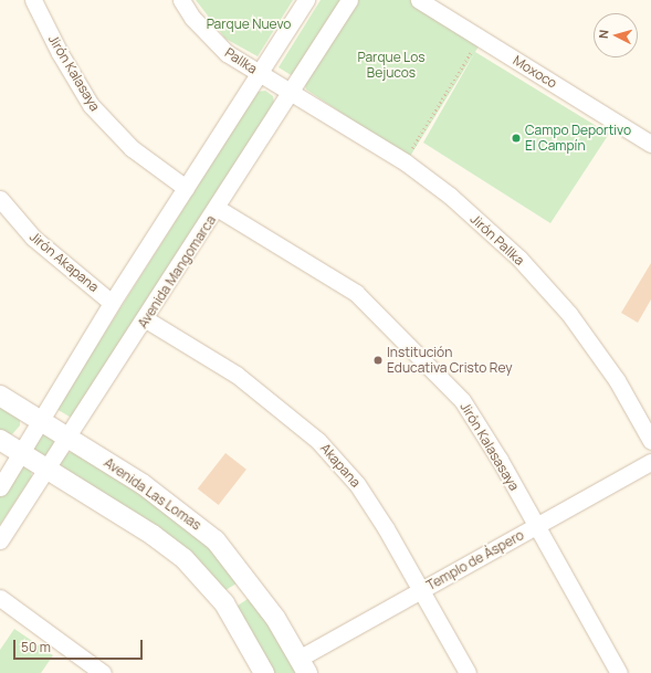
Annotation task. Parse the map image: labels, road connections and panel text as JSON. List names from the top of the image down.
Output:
{
  "streets": {
    "street": [
      "Pallka",
      "Moxoco",
      "Jirón Kalasaya",
      "Jirón Pallka",
      "Jirón Akapana",
      "Avenida Mangomarca",
      "Jirón Kalasasaya",
      "Akapana",
      "Avenida Las Lomas",
      "Templo de Áspero"
    ]
  },
  "crossings": [
    ["Pallka", "Jirón Pallka"],
    ["Pallka", "Avenida Mangomarca"],
    ["Jirón Pallka", "Avenida Mangomarca"],
    ["Avenida Mangomarca", "Jirón Kalasasaya"],
    ["Avenida Mangomarca", "Akapana"],
    ["Avenida Mangomarca", "Avenida Las Lomas"],
    ["Jirón Kalasasaya", "Templo de Áspero"],
    ["Akapana", "Templo de Áspero"],
    ["Avenida Las Lomas", "Templo de Áspero"]
  ],
  "parks": ["Parque Nuevo", "Parque Los Bejucos"],
  "places": ["Campo Deportivo El Campín", "Institución Educativa Cristo Rey"],
  "scale_bar": "50 m",
  "north": "left"
}
